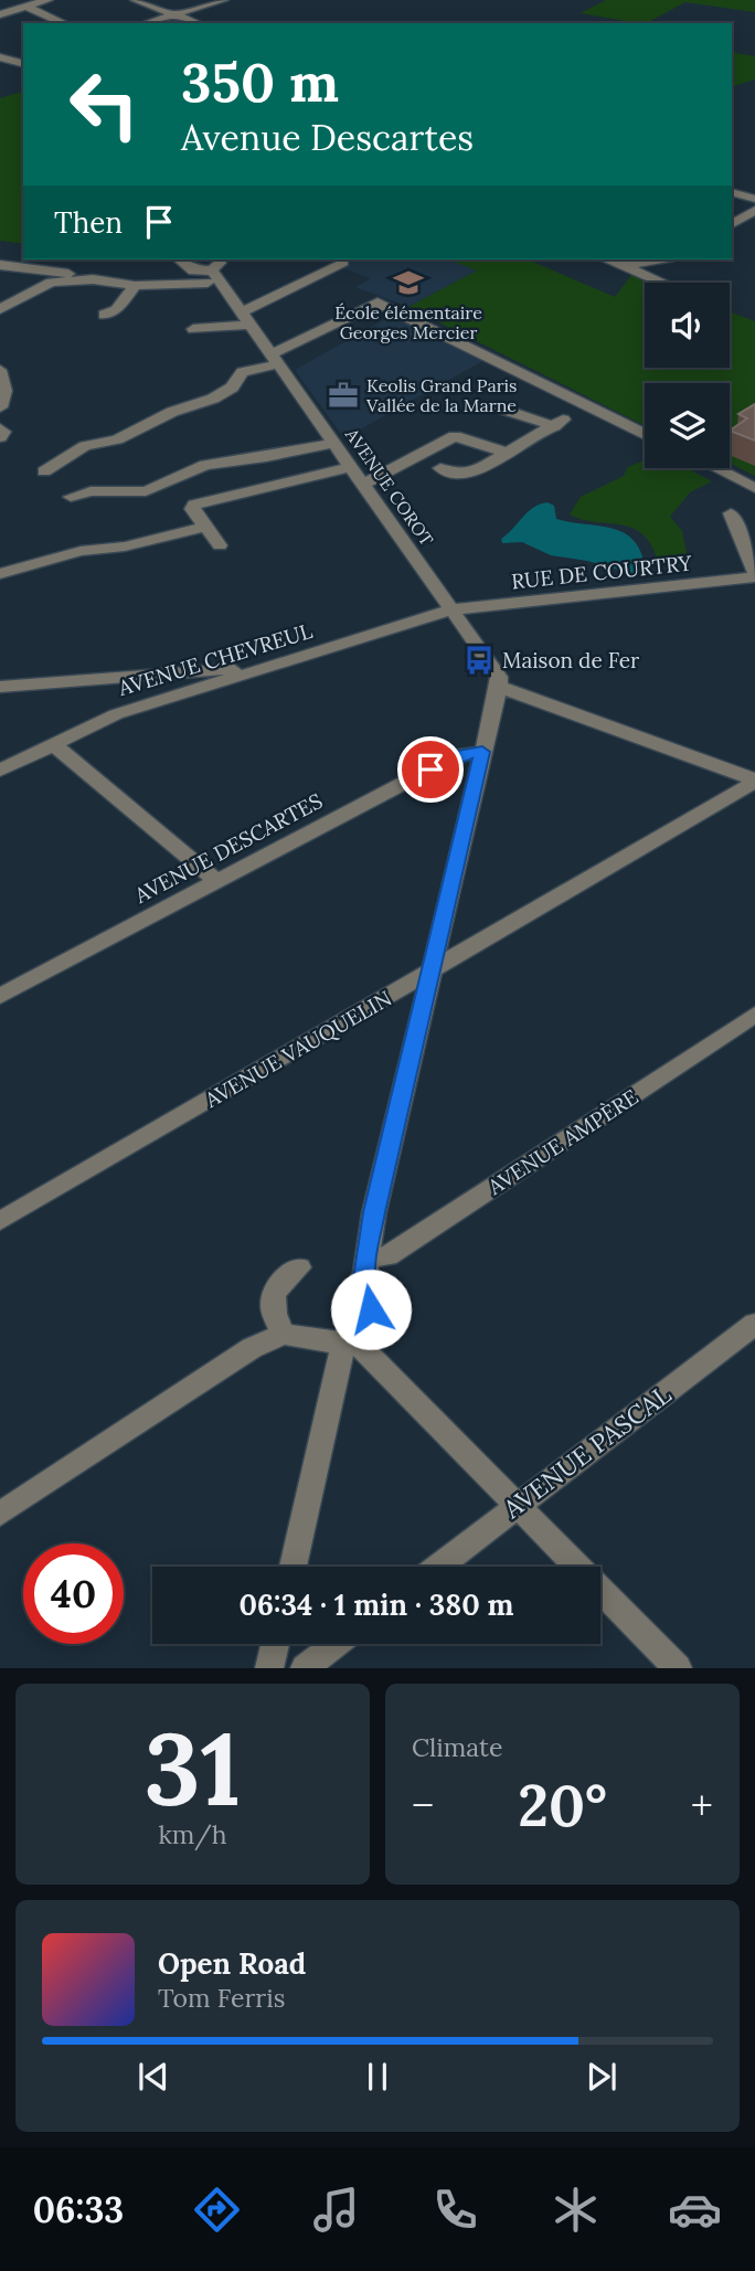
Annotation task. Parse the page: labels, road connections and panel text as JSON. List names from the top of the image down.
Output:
{
  "streets": {
    "street": [
      "AVENUE COROT",
      "RUE DE COURTRY",
      "AVENUE CHEVREUL",
      "AVENUE DESCARTES",
      "AVENUE VAUQUELIN",
      "AVENUE AMPÈRE",
      "AVENUE PASCAL"
    ]
  },
  "crossings": [
    ["AVENUE COROT", "RUE DE COURTRY"],
    ["AVENUE COROT", "AVENUE CHEVREUL"],
    ["RUE DE COURTRY", "AVENUE CHEVREUL"]
  ],
  "places": {
    "school or university": ["École élémentaire Georges Mercier"],
    "office": ["Keolis Grand Paris Vallée de la Marne"],
    "bus stop": ["Maison de Fer"]
  },
  "page": {
    "turn": ["350 m", "Avenue Descartes"],
    "then": "Then",
    "limit": "40",
    "trip": "06:34 · 1 min · 380 m",
    "tile": [
      ["31", "km/h"],
      "Climate"
    ],
    "heat": ["−", "20°", "+"],
    "song": ["Open Road", "Tom Ferris"],
    "tabs": "06:33"
  }
}
